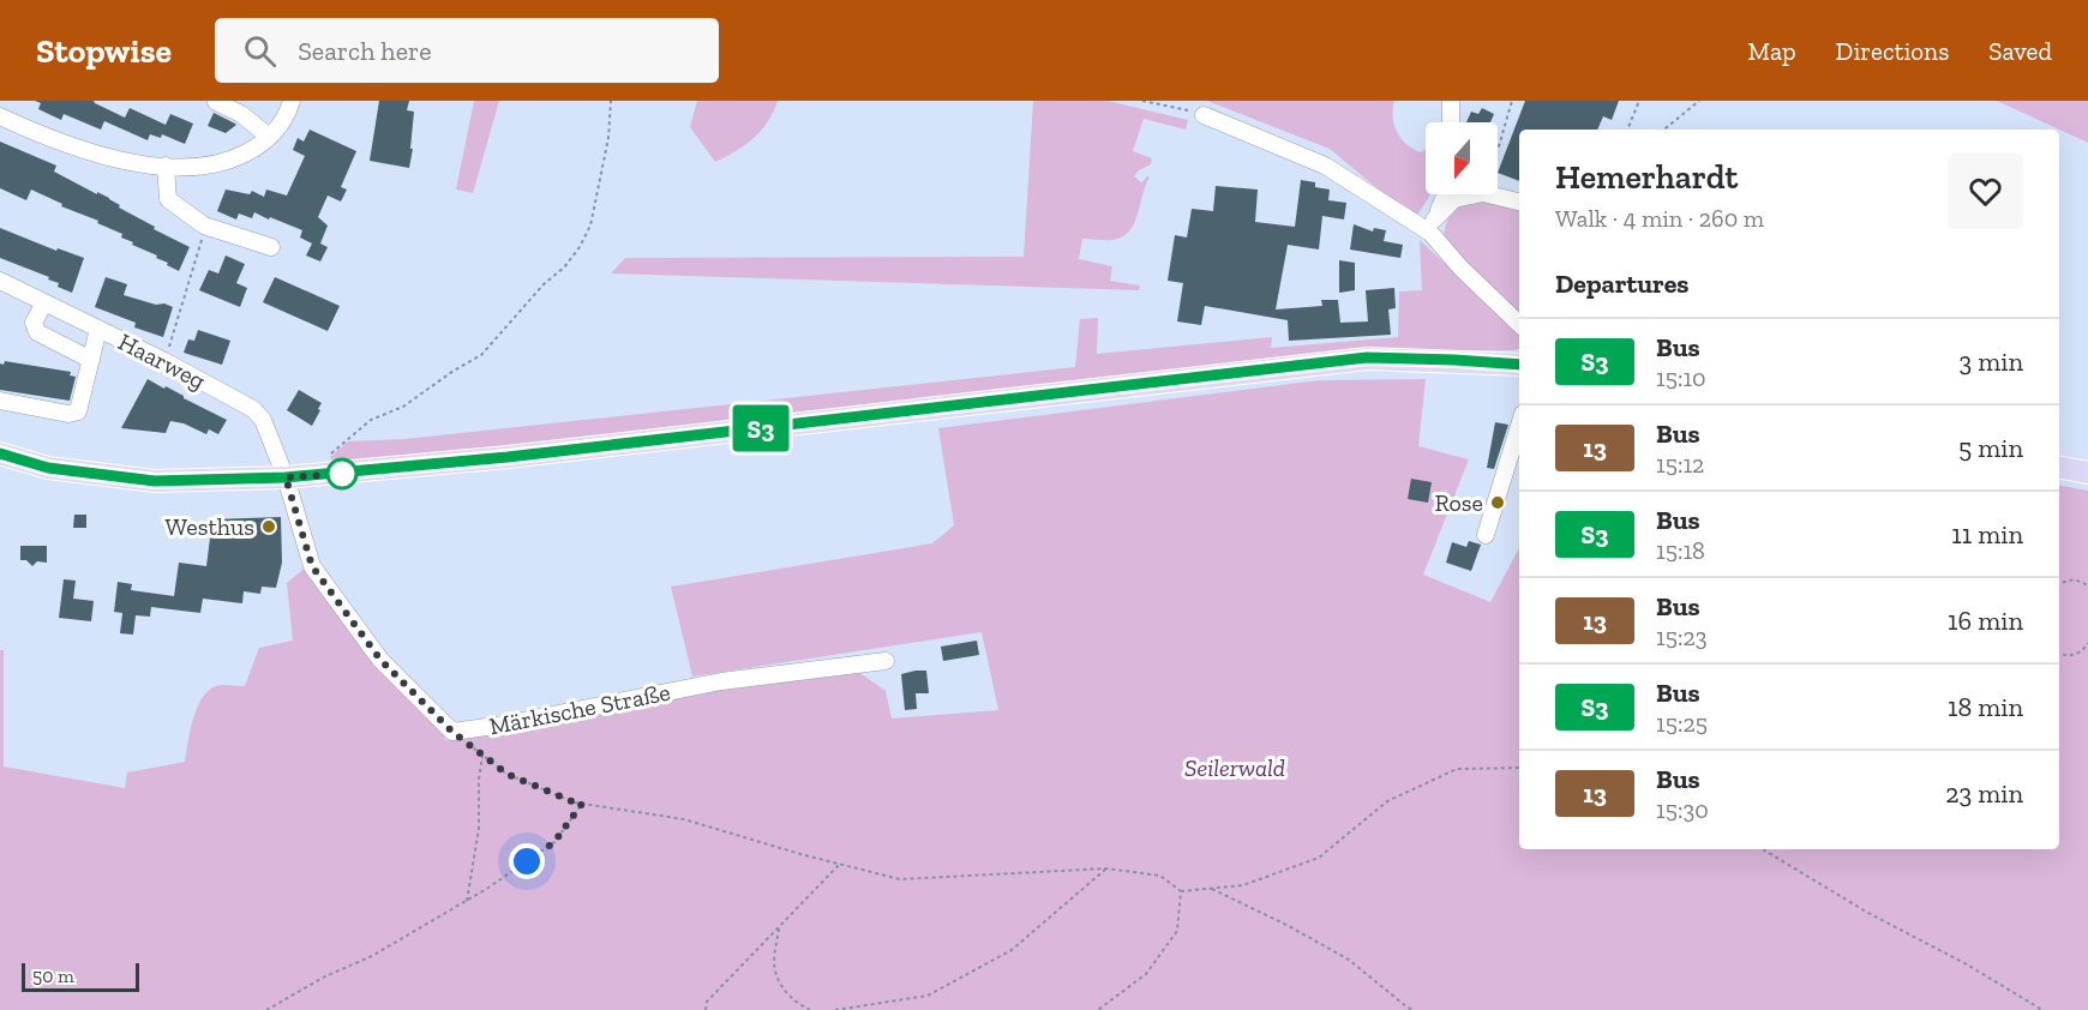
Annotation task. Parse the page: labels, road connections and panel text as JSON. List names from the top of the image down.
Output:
{
  "streets": {
    "street": ["Haarweg", "Märkische Straße"]
  },
  "parks": ["Seilerwald"],
  "places": ["Rose", "Westhus"],
  "lines": ["bus line S3"],
  "scale_bar": "50 m",
  "north": "bottom",
  "page": {
    "header": "Stopwise",
    "search": "Search here",
    "nav": ["Map", "Directions", "Saved"],
    "on_map": "S3",
    "heading": [
      ["Hemerhardt", "Walk · 4 min · 260 m"],
      "Departures"
    ],
    "list": [
      {
        "mark": "S3",
        "name": "Bus",
        "note": "15:10",
        "value": "3 min"
      },
      {
        "mark": "13",
        "name": "Bus",
        "note": "15:12",
        "value": "5 min"
      },
      {
        "mark": "S3",
        "name": "Bus",
        "note": "15:18",
        "value": "11 min"
      },
      {
        "mark": "13",
        "name": "Bus",
        "note": "15:23",
        "value": "16 min"
      },
      {
        "mark": "S3",
        "name": "Bus",
        "note": "15:25",
        "value": "18 min"
      },
      {
        "mark": "13",
        "name": "Bus",
        "note": "15:30",
        "value": "23 min"
      }
    ],
    "scale": "50 m"
  }
}
